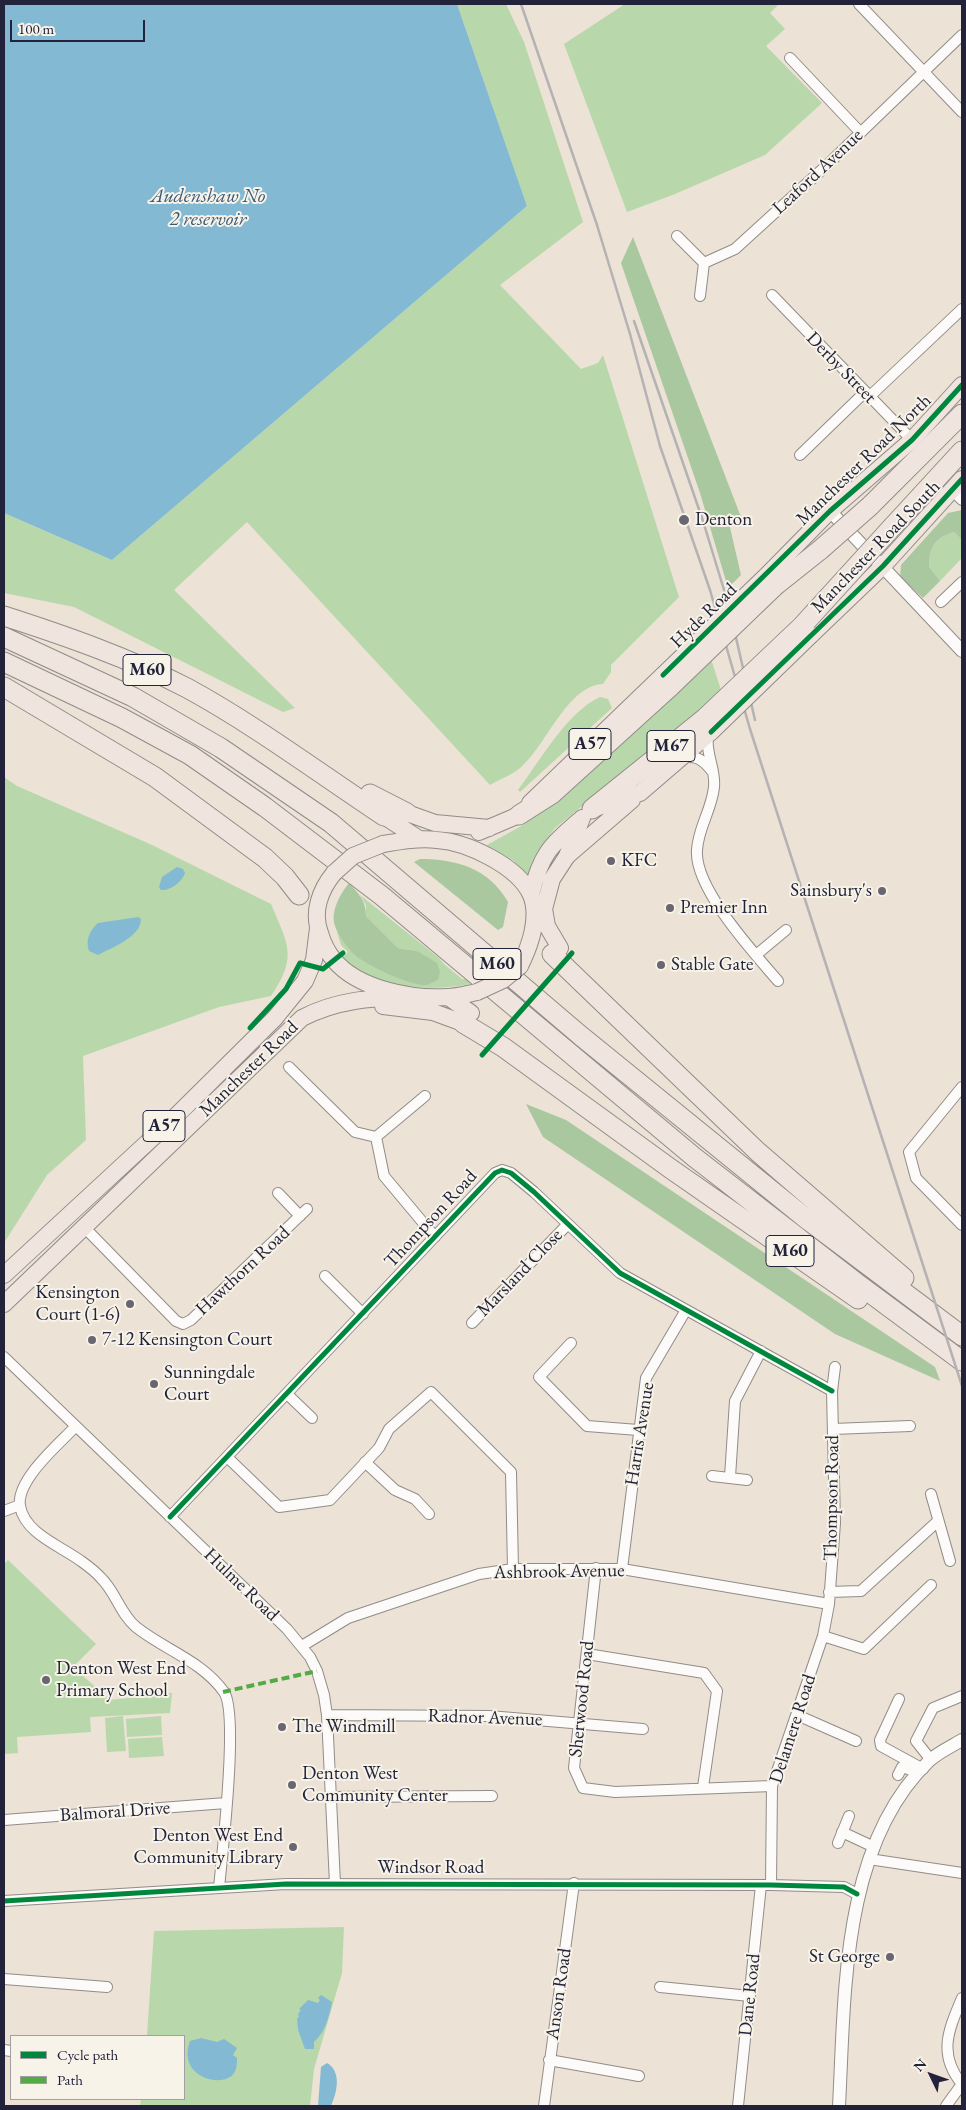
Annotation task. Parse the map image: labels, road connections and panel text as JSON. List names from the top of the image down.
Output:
{
  "streets": {
    "highway": ["M60", "M67"],
    "main road": [
      "Manchester Road North",
      "Manchester Road South",
      "Hyde Road",
      "A57",
      "Manchester Road"
    ],
    "street": [
      "Leaford Avenue",
      "Derby Street",
      "Thompson Road",
      "Hawthorn Road",
      "Marsland Close",
      "Harris Avenue",
      "Ashbrook Avenue",
      "Hulme Road",
      "Sherwood Road",
      "Radnor Avenue",
      "Delamere Road",
      "Balmoral Drive",
      "Windsor Road",
      "Anson Road",
      "Dane Road"
    ]
  },
  "crossings": [
    ["Derby Street", "Manchester Road North"],
    ["Manchester Road North", "Hyde Road"],
    ["Manchester Road South", "M67"],
    ["Hyde Road", "M67"],
    ["Manchester Road", "Hawthorn Road"],
    ["Thompson Road", "Marsland Close"],
    ["Thompson Road", "Harris Avenue"],
    ["Thompson Road", "Ashbrook Avenue"],
    ["Thompson Road", "Hulme Road"],
    ["Thompson Road", "Delamere Road"],
    ["Harris Avenue", "Ashbrook Avenue"],
    ["Ashbrook Avenue", "Hulme Road"],
    ["Ashbrook Avenue", "Sherwood Road"],
    ["Ashbrook Avenue", "Delamere Road"],
    ["Hulme Road", "Radnor Avenue"],
    ["Hulme Road", "Windsor Road"],
    ["Sherwood Road", "Radnor Avenue"],
    ["Sherwood Road", "Delamere Road"],
    ["Delamere Road", "Windsor Road"],
    ["Delamere Road", "Dane Road"],
    ["Windsor Road", "Anson Road"],
    ["Windsor Road", "Dane Road"]
  ],
  "water": ["Audenshaw No 2 reservoir"],
  "places": [
    "Denton",
    "KFC",
    "Sainsbury's",
    "Premier Inn",
    "Stable Gate",
    "Kensington Court (1-6)",
    "7-12 Kensington Court",
    "Sunningdale Court",
    "Denton West End Primary School",
    "The Windmill",
    "Denton West Community Center",
    "Denton West End Community Library",
    "St George"
  ],
  "legend": ["Cycle path", "Path"],
  "scale_bar": "100 m",
  "north": "top left"
}
